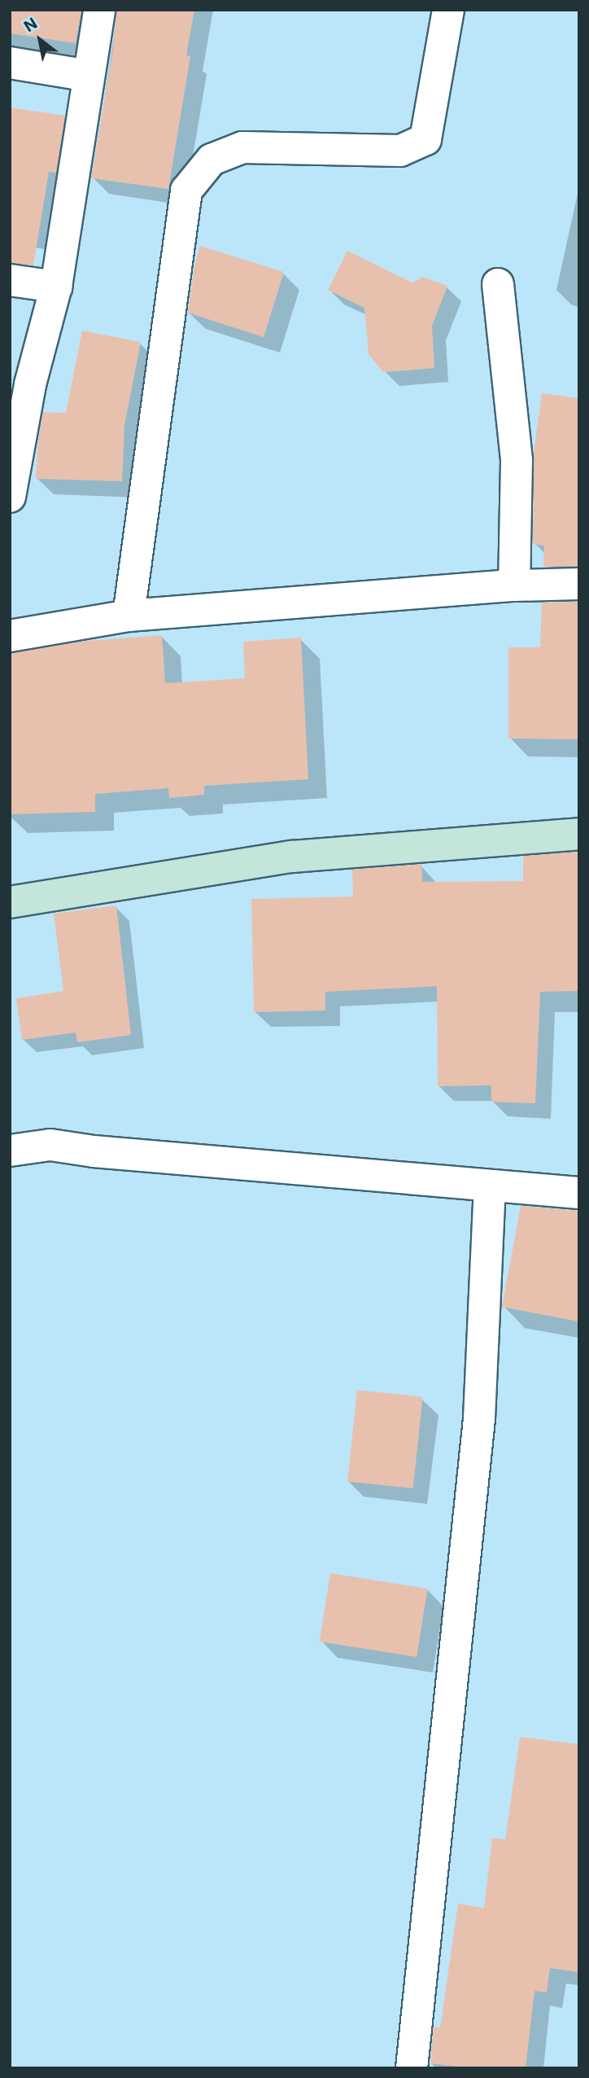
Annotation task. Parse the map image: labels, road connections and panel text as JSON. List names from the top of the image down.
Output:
{
  "north": "top left"
}
